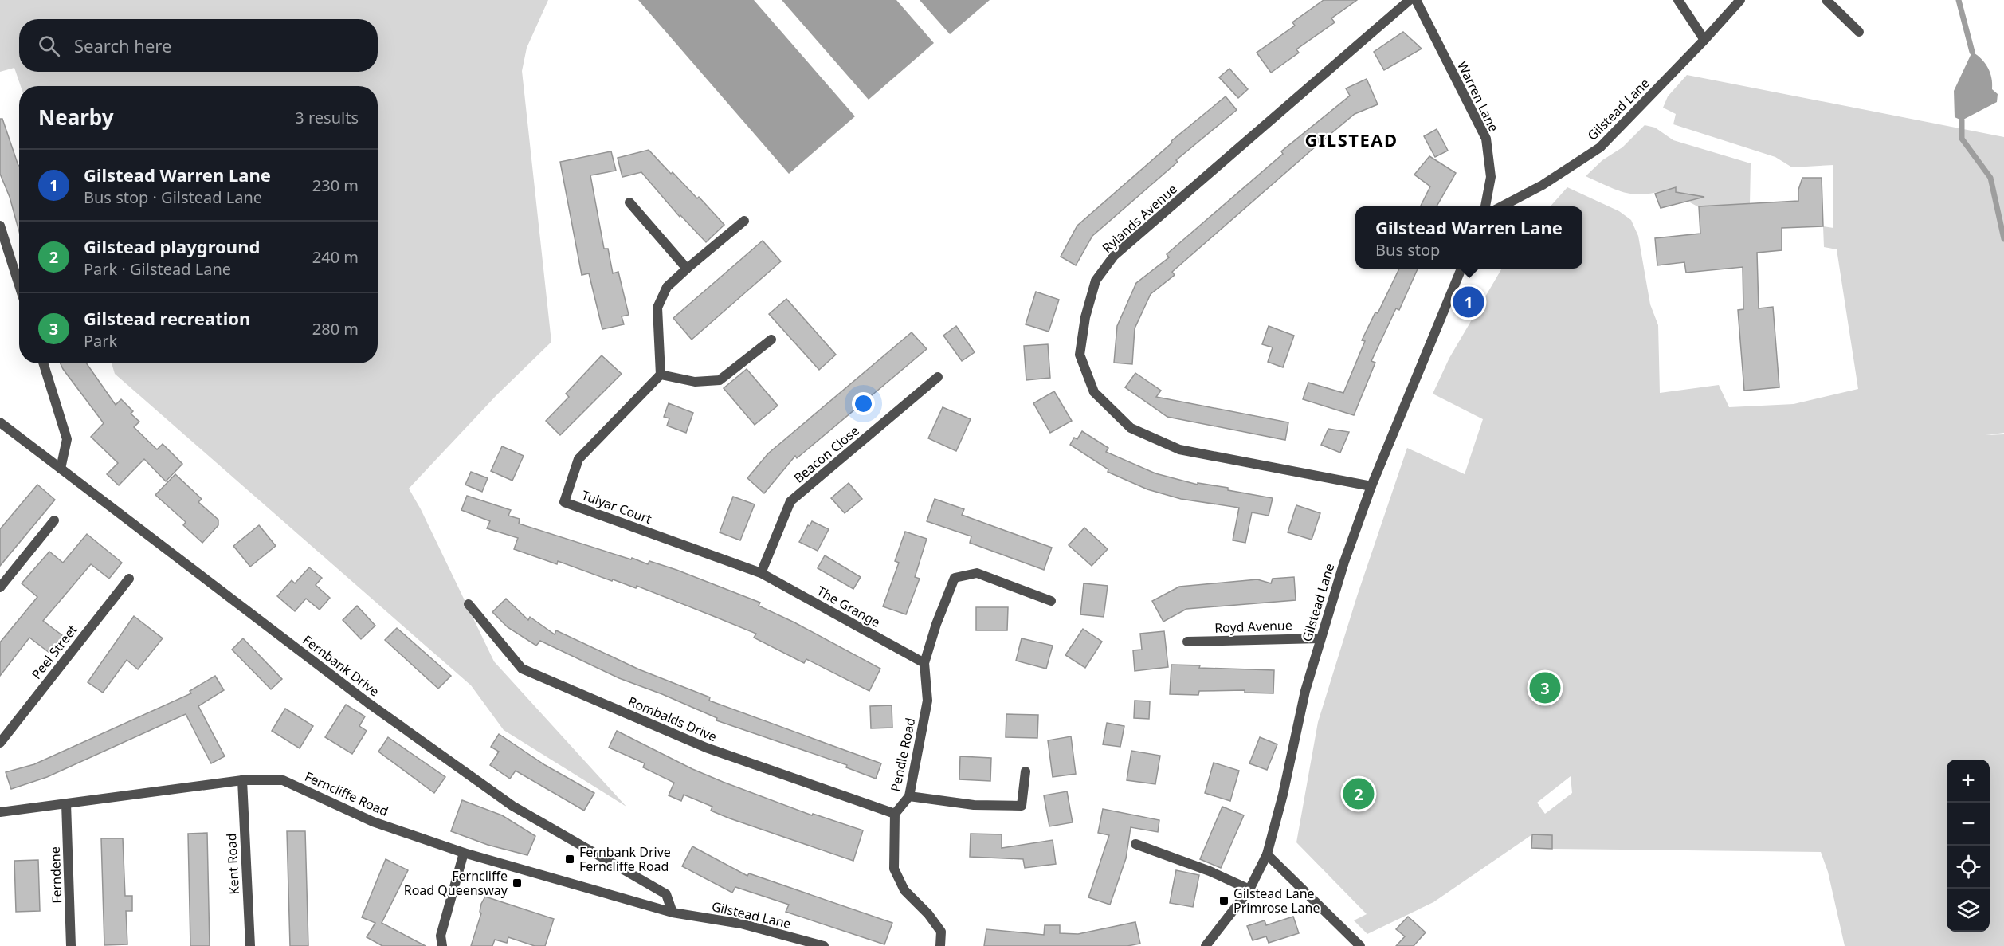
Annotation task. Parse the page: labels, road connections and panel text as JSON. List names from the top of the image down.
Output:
{
  "streets": {
    "street": [
      "Warren Lane",
      "Gilstead Lane",
      "Rylands Avenue",
      "Beacon Close",
      "Tulyar Court",
      "The Grange",
      "Royd Avenue",
      "Peel Street",
      "Fernbank Drive",
      "Rombalds Drive",
      "Pendle Road",
      "Ferncliffe Road",
      "Kent Road",
      "Ferndene"
    ]
  },
  "crossings": [
    ["Gilstead Lane", "Rylands Avenue"],
    ["Gilstead Lane", "Royd Avenue"],
    ["Gilstead Lane", "Fernbank Drive"],
    ["Gilstead Lane", "Ferncliffe Road"],
    ["Beacon Close", "Tulyar Court"],
    ["Beacon Close", "The Grange"],
    ["Tulyar Court", "The Grange"],
    ["The Grange", "Pendle Road"],
    ["Fernbank Drive", "Ferncliffe Road"],
    ["Rombalds Drive", "Pendle Road"],
    ["Ferncliffe Road", "Kent Road"],
    ["Ferncliffe Road", "Ferndene"]
  ],
  "districts": ["GILSTEAD"],
  "places": {
    "transit": ["Fernbank Drive Ferncliffe Road", "Ferncliffe Road Queensway", "Gilstead Lane Primrose Lane"]
  },
  "page": {
    "search": "Search here",
    "heading": ["Nearby", "3 results"],
    "list": [
      {
        "mark": "1",
        "name": "Gilstead Warren Lane",
        "note": "Bus stop · Gilstead Lane",
        "value": "230 m"
      },
      {
        "mark": "2",
        "name": "Gilstead playground",
        "note": "Park · Gilstead Lane",
        "value": "240 m"
      },
      {
        "mark": "3",
        "name": "Gilstead recreation",
        "note": "Park",
        "value": "280 m"
      }
    ],
    "popup": ["Gilstead Warren Lane", "Bus stop"],
    "pins": ["1", "3", "2"],
    "map_buttons": ["+", "−"]
  }
}
